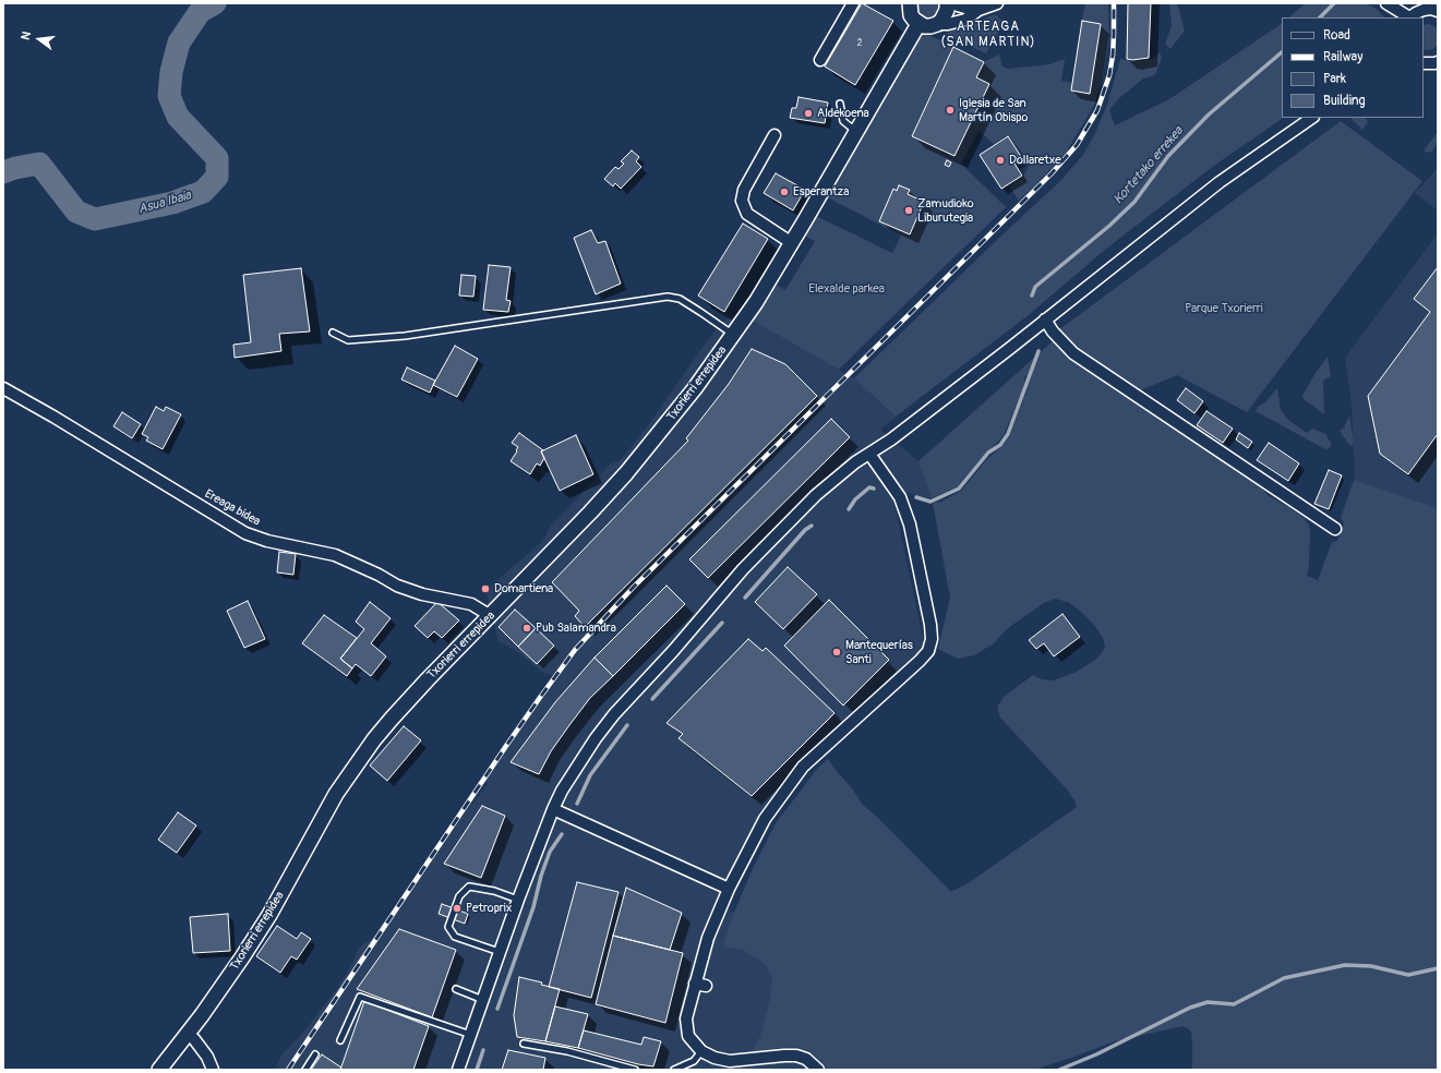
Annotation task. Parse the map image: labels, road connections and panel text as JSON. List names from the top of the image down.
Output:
{
  "streets": {
    "street": ["Txorierri errepidea", "Ereaga bidea"]
  },
  "crossings": [
    ["Txorierri errepidea", "Ereaga bidea"]
  ],
  "districts": ["ARTEAGA (SAN MARTIN)"],
  "water": ["Kortetako errekea", "Asua Ibaia"],
  "parks": ["Elexalde parkea", "Parque Txorierri"],
  "places": [
    "Iglesia de San Martín Obispo",
    "Aldekoena",
    "Dollaretxe",
    "Esperantza",
    "Zamudioko Liburutegia",
    "Domartiena",
    "Pub Salamandra",
    "Mantequerías Santi",
    "Petroprix"
  ],
  "house_numbers": ["2"],
  "legend": [
    "Road",
    "Railway",
    "Park",
    "Building"
  ],
  "north": "left"
}
